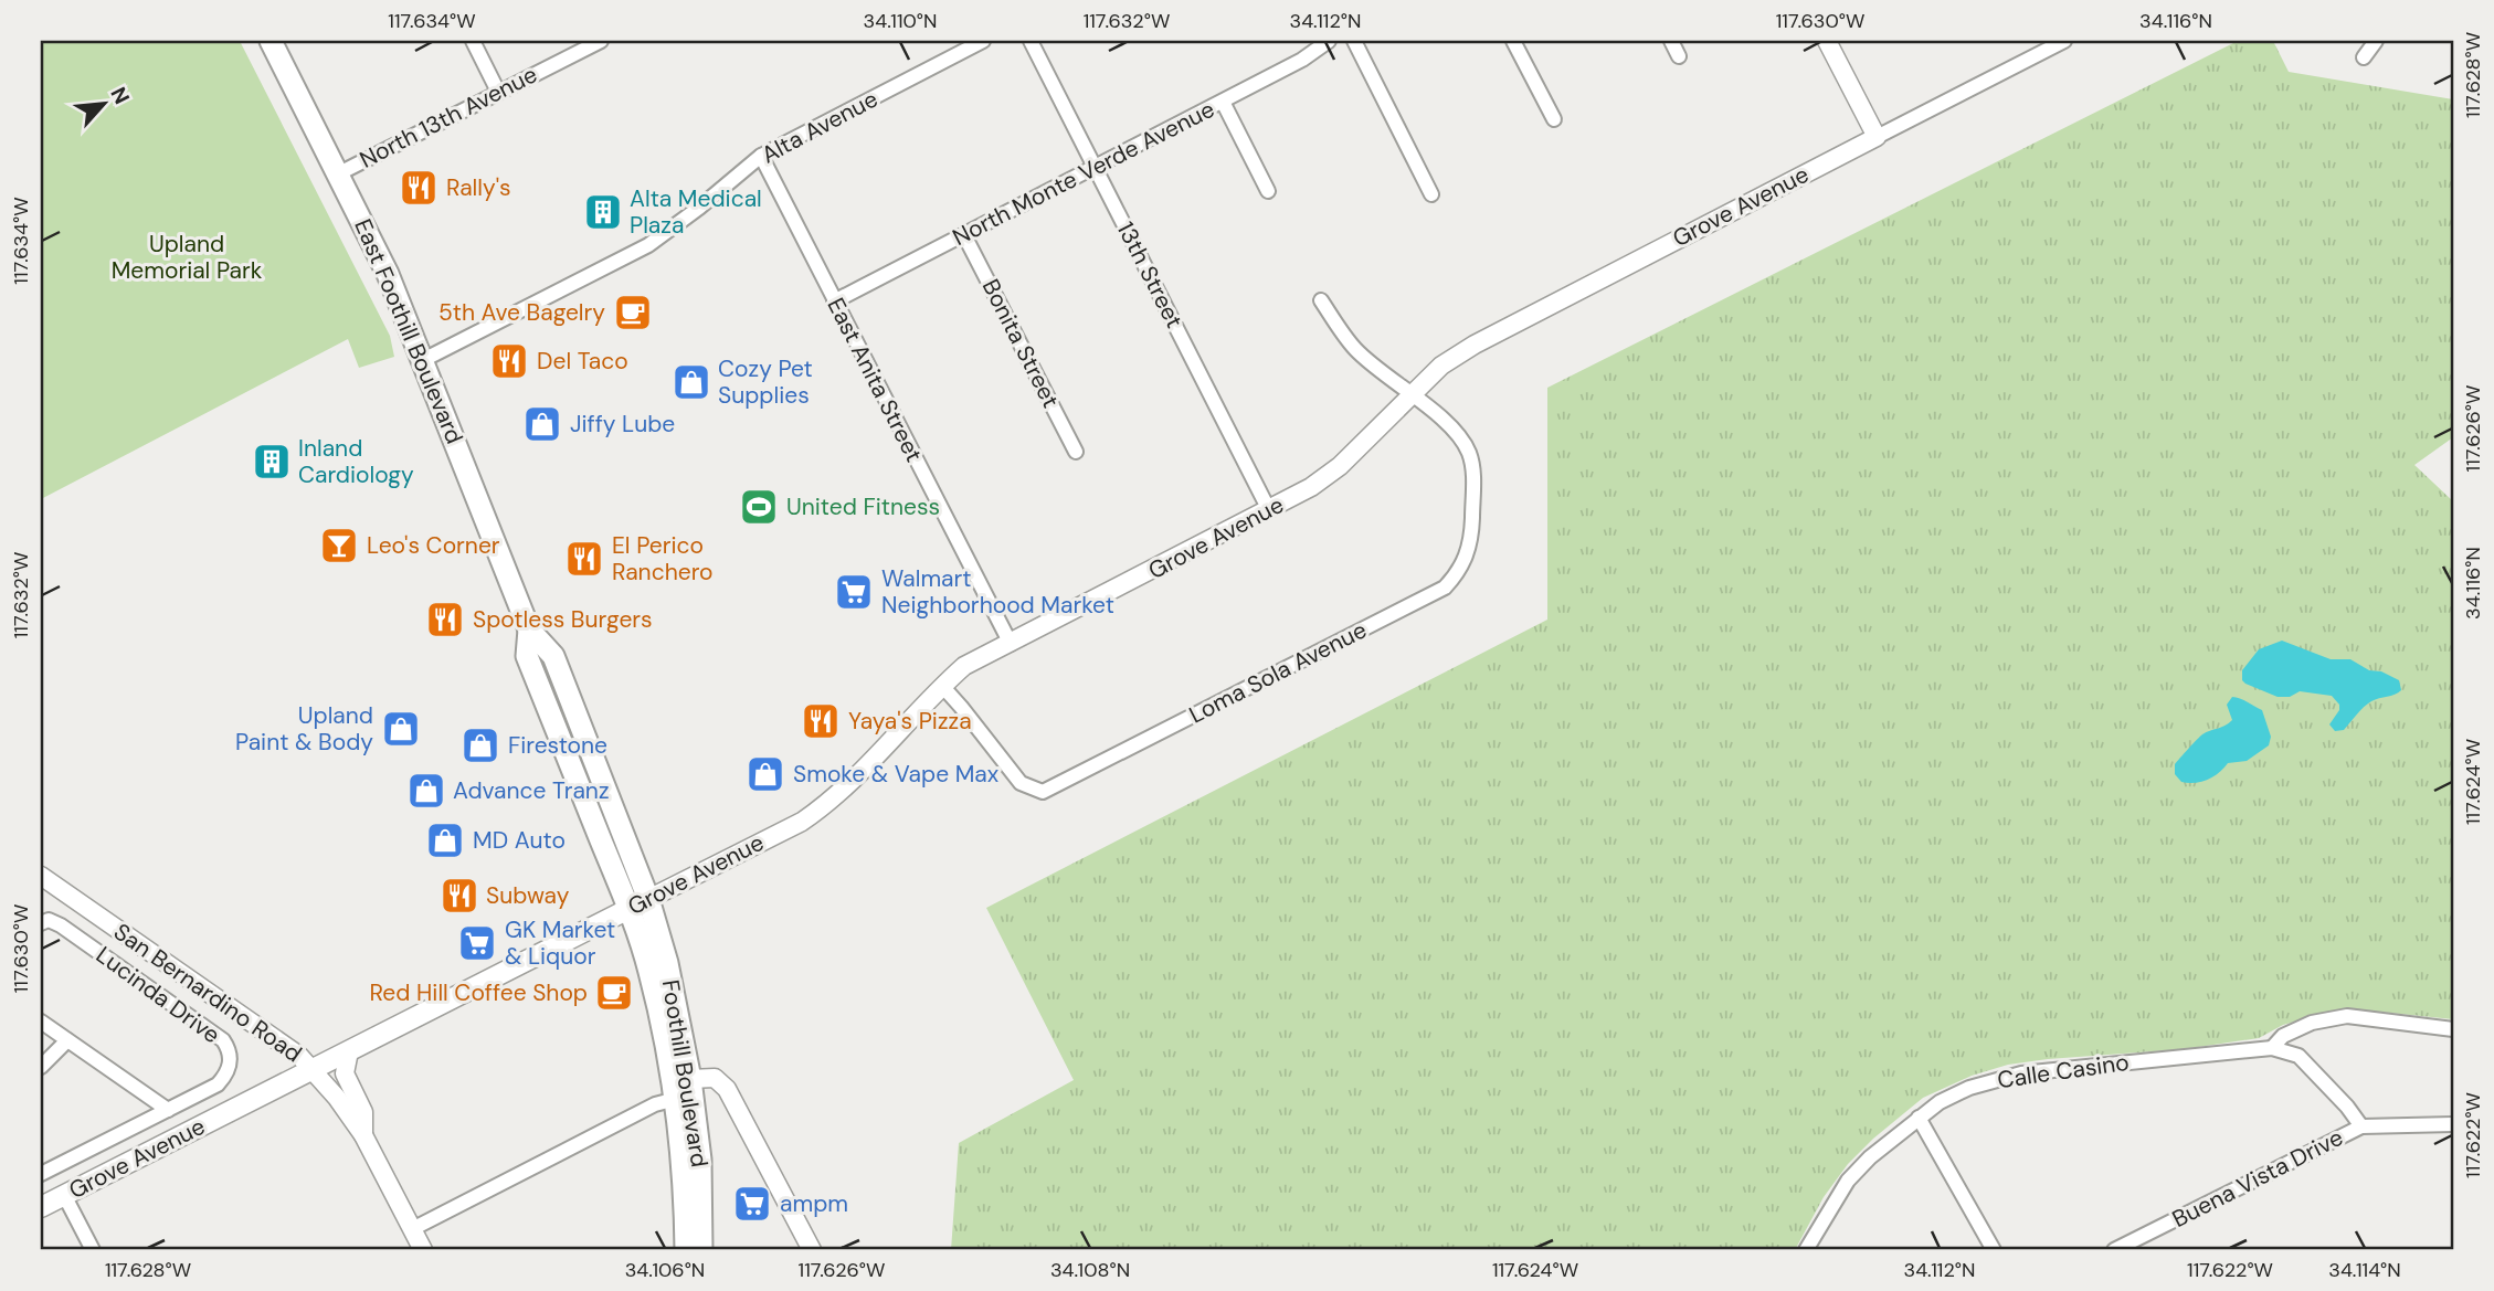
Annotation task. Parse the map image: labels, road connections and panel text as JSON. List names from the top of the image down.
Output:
{
  "streets": {
    "main road": ["Grove Avenue", "East Foothill Boulevard", "Foothill Boulevard"],
    "street": [
      "North 13th Avenue",
      "Alta Avenue",
      "North Monte Verde Avenue",
      "13th Street",
      "Bonita Street",
      "East Anita Street",
      "Loma Sola Avenue",
      "San Bernardino Road",
      "Lucinda Drive",
      "Calle Casino",
      "Buena Vista Drive"
    ]
  },
  "crossings": [
    ["North 13th Avenue", "East Foothill Boulevard"],
    ["Alta Avenue", "East Foothill Boulevard"],
    ["Alta Avenue", "East Anita Street"],
    ["North Monte Verde Avenue", "13th Street"],
    ["North Monte Verde Avenue", "Bonita Street"],
    ["North Monte Verde Avenue", "East Anita Street"],
    ["Grove Avenue", "13th Street"],
    ["Grove Avenue", "East Foothill Boulevard"],
    ["Grove Avenue", "East Anita Street"],
    ["Grove Avenue", "Loma Sola Avenue"],
    ["Grove Avenue", "San Bernardino Road"],
    ["Grove Avenue", "Foothill Boulevard"],
    ["East Foothill Boulevard", "Foothill Boulevard"],
    ["Calle Casino", "Buena Vista Drive"]
  ],
  "parks": ["Upland Memorial Park"],
  "places": {
    "restaurant": [
      "Rally's",
      "Del Taco",
      "El Perico Ranchero",
      "Spotless Burgers",
      "Yaya's Pizza",
      "Subway"
    ],
    "building": ["Alta Medical Plaza", "Inland Cardiology"],
    "cafe": ["5th Ave Bagelry", "Red Hill Coffee Shop"],
    "shop": [
      "Cozy Pet Supplies",
      "Jiffy Lube",
      "Upland Paint & Body",
      "Firestone",
      "Smoke & Vape Max",
      "Advance Tranz",
      "MD Auto"
    ],
    "sports": ["United Fitness"],
    "bar": ["Leo's Corner"],
    "supermarket": ["Walmart Neighborhood Market", "GK Market & Liquor", "ampm"]
  },
  "north": "top right",
  "coordinates": [
    "117.634°W",
    "34.110°N",
    "117.632°W",
    "34.112°N",
    "117.630°W",
    "34.116°N",
    "117.628°W",
    "117.626°W",
    "117.624°W",
    "117.622°W",
    "34.106°N",
    "34.108°N",
    "34.114°N"
  ]
}
